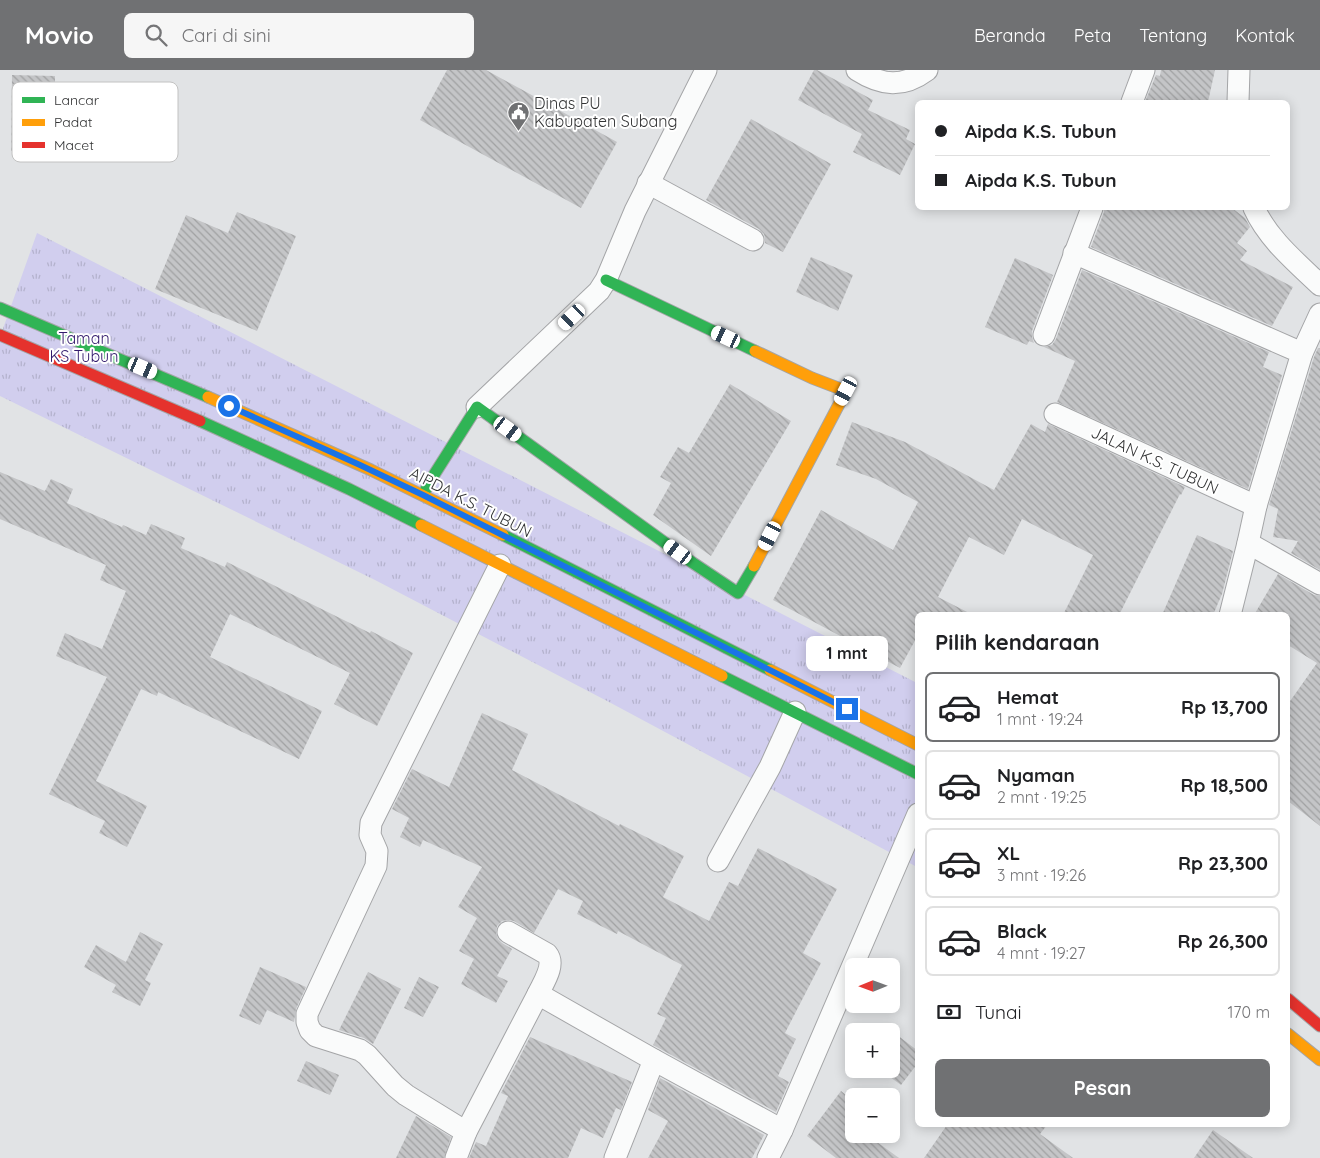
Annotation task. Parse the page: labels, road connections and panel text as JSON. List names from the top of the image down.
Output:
{
  "streets": {
    "street": ["JALAN K.S. TUBUN", "AIPDA K.S. TUBUN"]
  },
  "parks": ["Taman KS Tubun"],
  "places": {
    "public building": ["Dinas PU Kabupaten Subang"]
  },
  "legend": ["Lancar", "Padat", "Macet"],
  "north": "left",
  "page": {
    "header": "Movio",
    "search": "Cari di sini",
    "nav": [
      "Beranda",
      "Peta",
      "Tentang",
      "Kontak"
    ],
    "banner": ["Aipda K.S. Tubun", "Aipda K.S. Tubun"],
    "heading": "Pilih kendaraan",
    "bubble": "1 mnt",
    "list": [
      {
        "name": "Hemat",
        "note": "1 mnt · 19:24",
        "value": "Rp 13,700"
      },
      {
        "name": "Nyaman",
        "note": "2 mnt · 19:25",
        "value": "Rp 18,500"
      },
      {
        "name": "XL",
        "note": "3 mnt · 19:26",
        "value": "Rp 23,300"
      },
      {
        "name": "Black",
        "note": "4 mnt · 19:27",
        "value": "Rp 26,300"
      }
    ],
    "map_buttons": ["+", "−"],
    "pay": ["Tunai", "170 m"],
    "buttons": "Pesan"
  }
}
